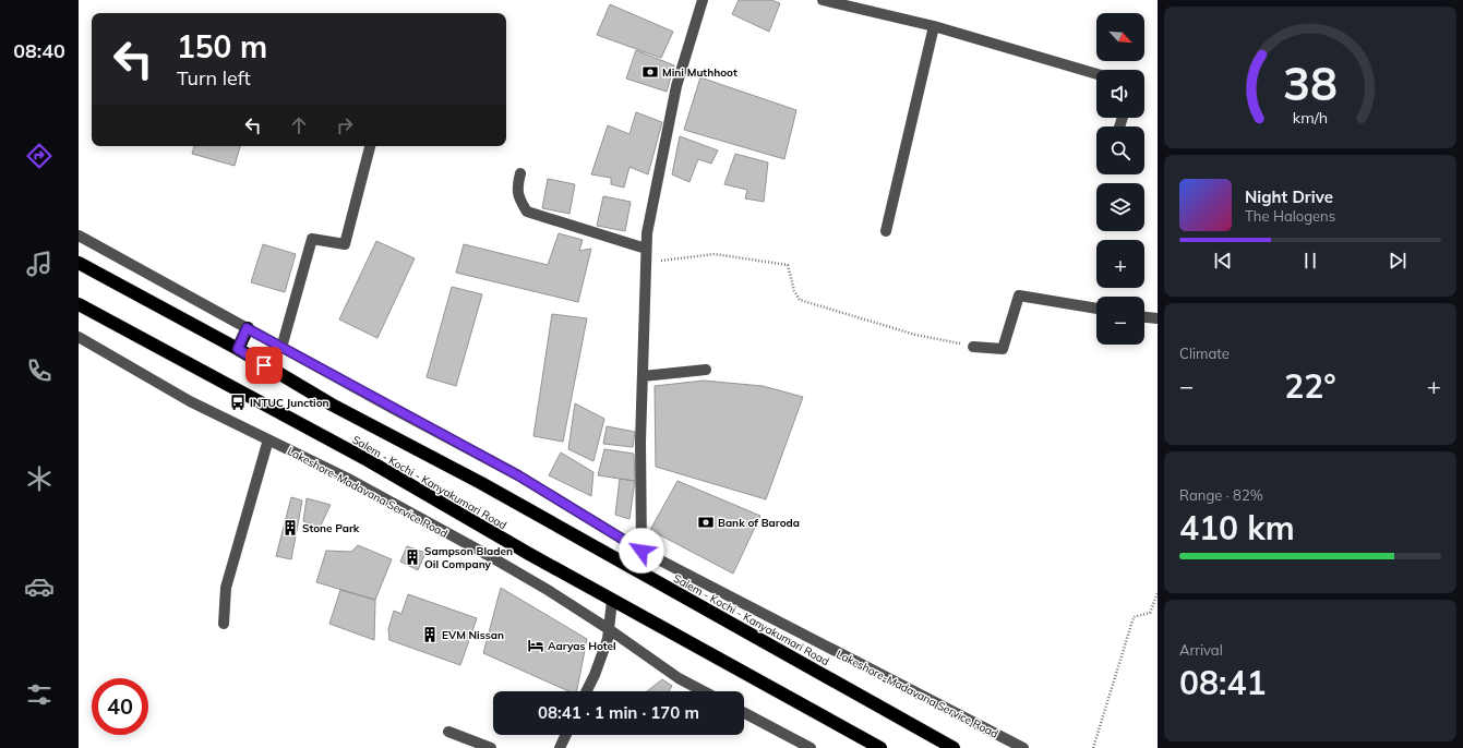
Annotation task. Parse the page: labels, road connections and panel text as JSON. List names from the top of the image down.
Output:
{
  "streets": {
    "highway": ["Salem - Kochi - Kanyakumari Road"],
    "street": ["Lakeshore-Madavana Service Road"]
  },
  "places": {
    "bank": ["Mini Muthhoot", "Bank of Baroda"],
    "bus stop": ["INTUC Junction"],
    "building": ["Stone Park", "Sampson Bladen Oil Company", "EVM Nissan"],
    "hotel": ["Aaryas Hotel"]
  },
  "north": "bottom right",
  "page": {
    "tabs": "08:40",
    "map_buttons": ["+", "−"],
    "turn": ["150 m", "Turn left"],
    "song": ["Night Drive", "The Halogens"],
    "tile": [
      "Climate",
      ["Range · 82%", "410 km"],
      ["Arrival", "08:41"]
    ],
    "heat": ["−", "22°", "+"],
    "limit": "40",
    "trip": "08:41 · 1 min · 170 m",
    "gauge": ["38", "km/h"]
  }
}
